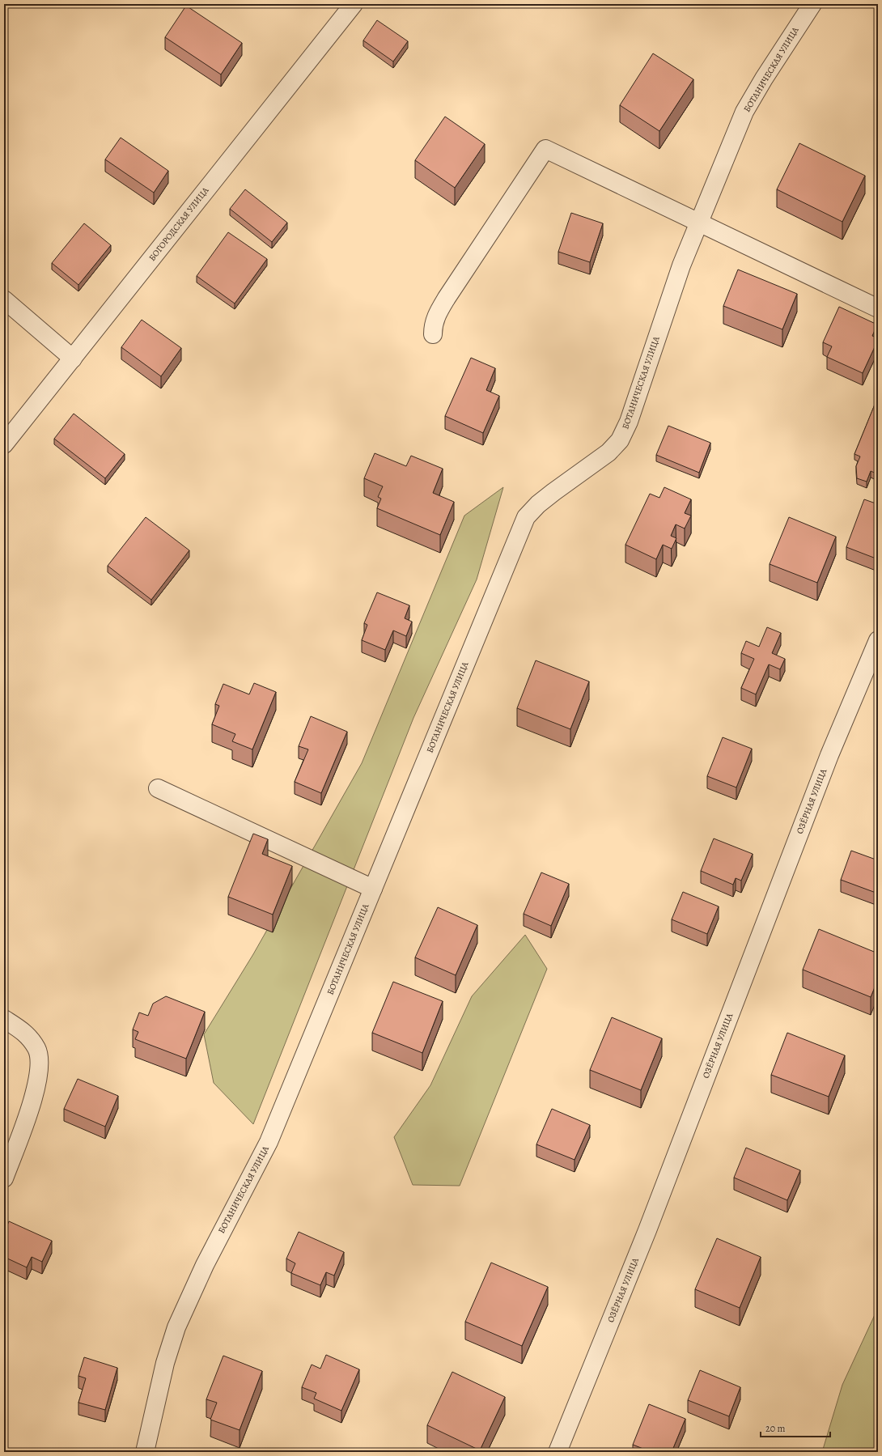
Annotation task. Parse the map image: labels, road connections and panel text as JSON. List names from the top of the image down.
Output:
{
  "streets": {
    "street": ["БОТАНИЧЕСКАЯ УЛИЦА", "БОГОРОДСКАЯ УЛИЦА", "ОЗЁРНАЯ УЛИЦА"]
  },
  "scale_bar": "20 m"
}
